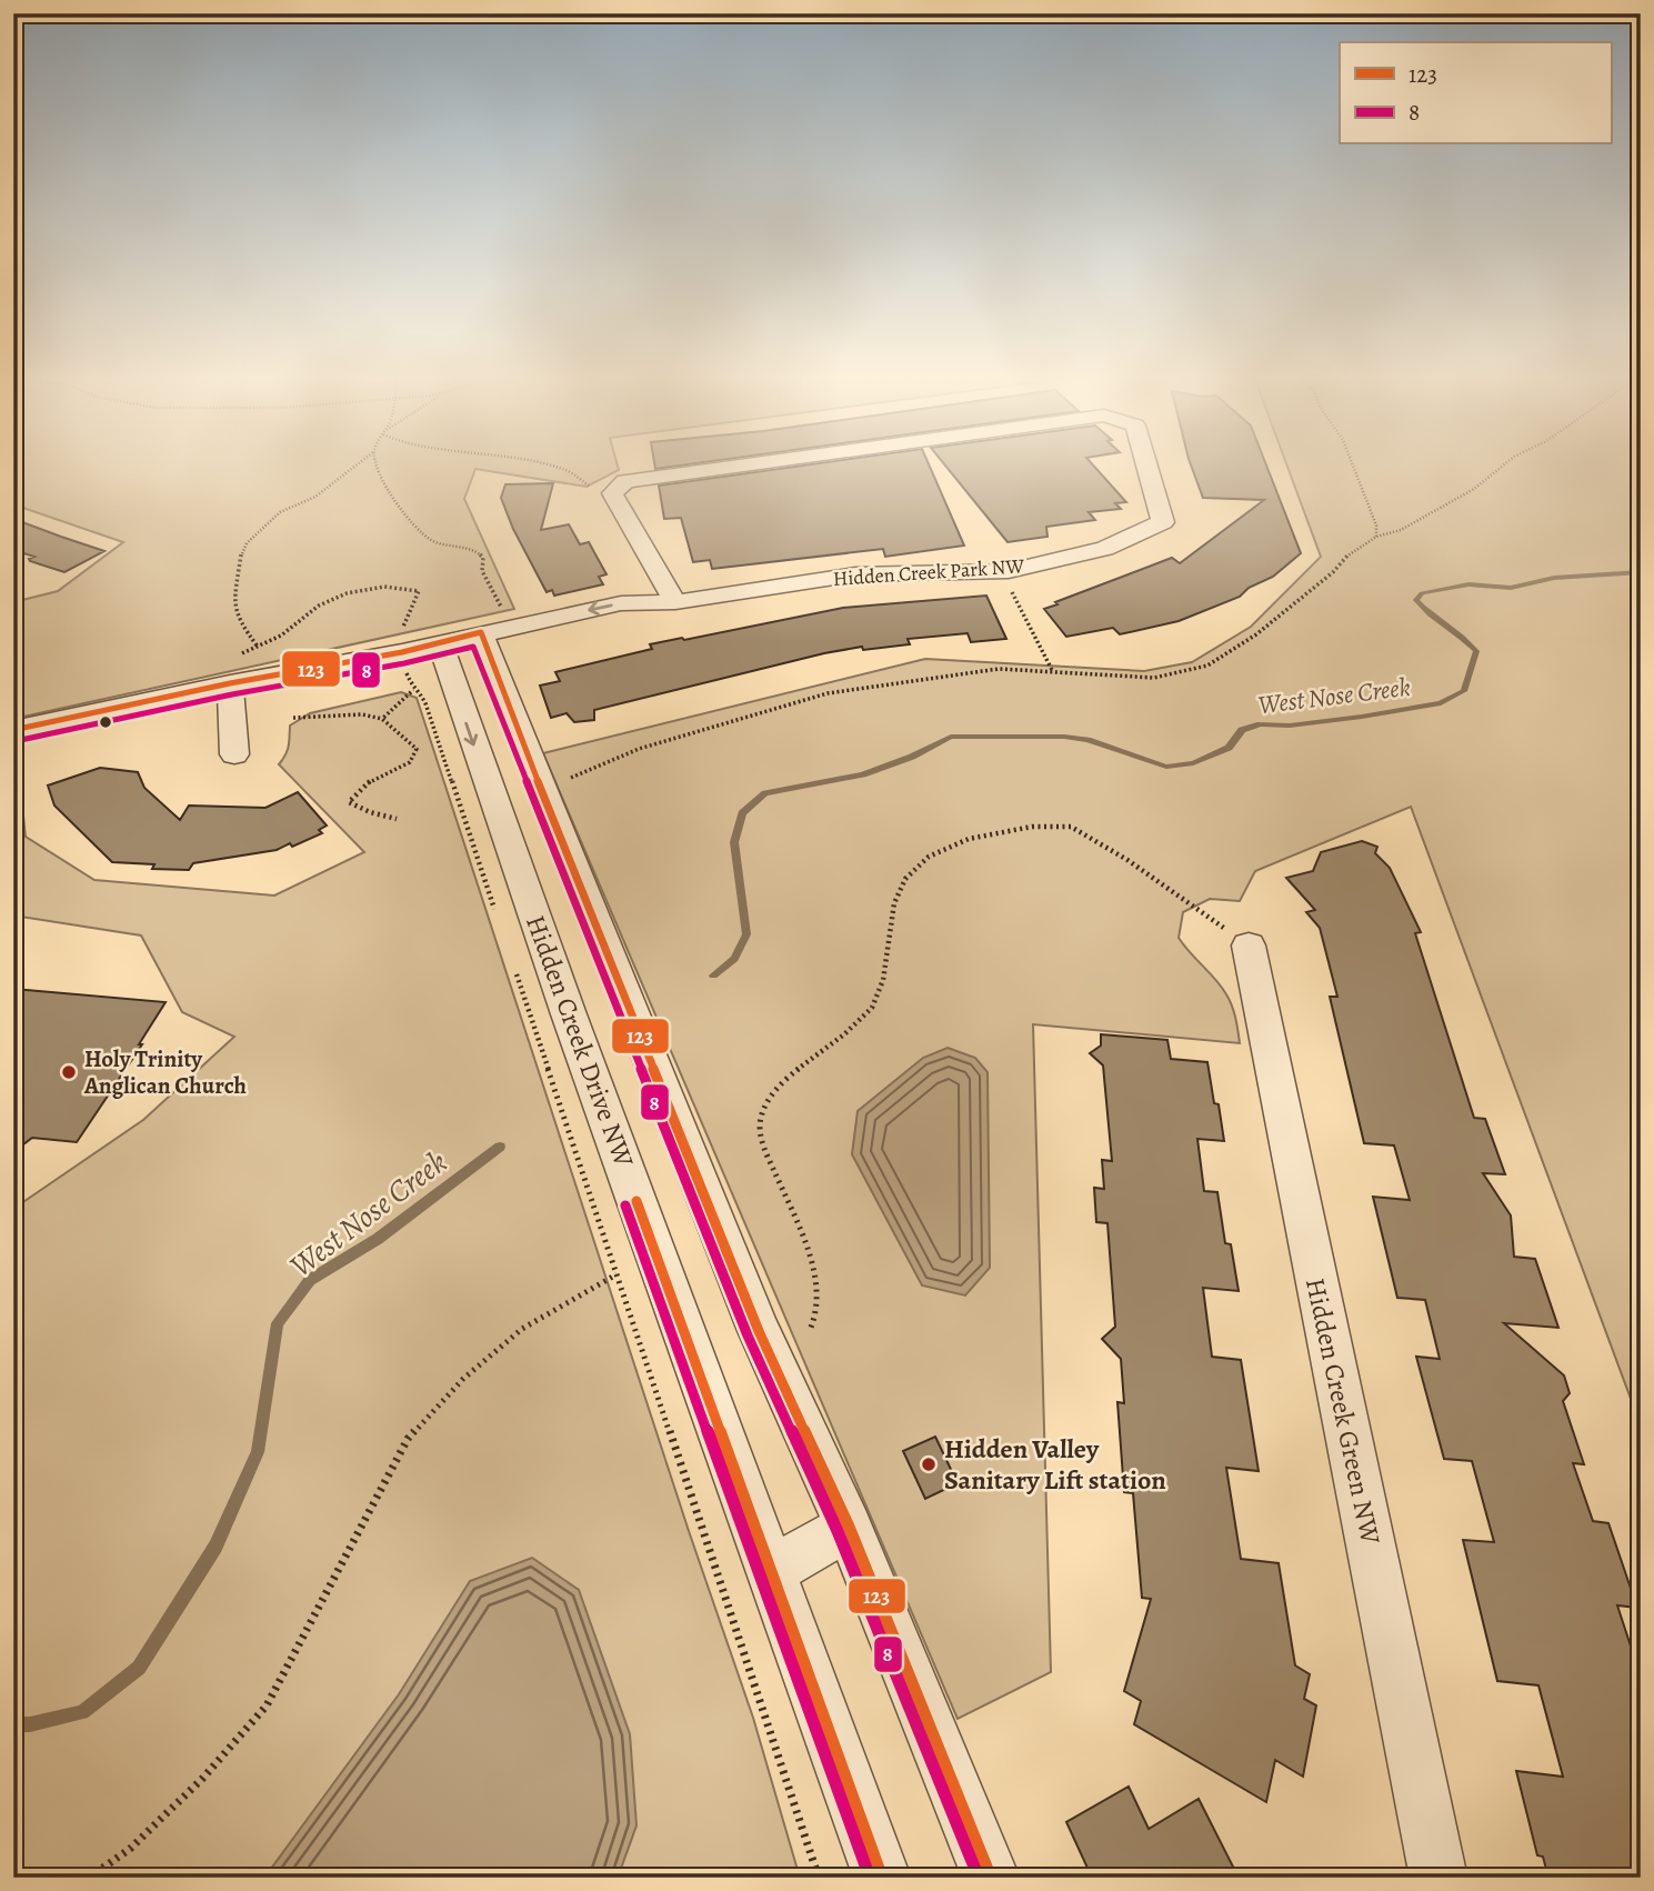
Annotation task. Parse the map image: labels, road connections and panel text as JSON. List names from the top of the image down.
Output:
{
  "streets": {
    "street": ["Hidden Creek Park NW", "Hidden Creek Drive NW", "Hidden Creek Green NW"]
  },
  "water": ["West Nose Creek"],
  "places": ["Holy Trinity Anglican Church", "Hidden Valley Sanitary Lift station"],
  "lines": ["transit line 123", "transit line 8"],
  "legend": ["123", "8"]
}
